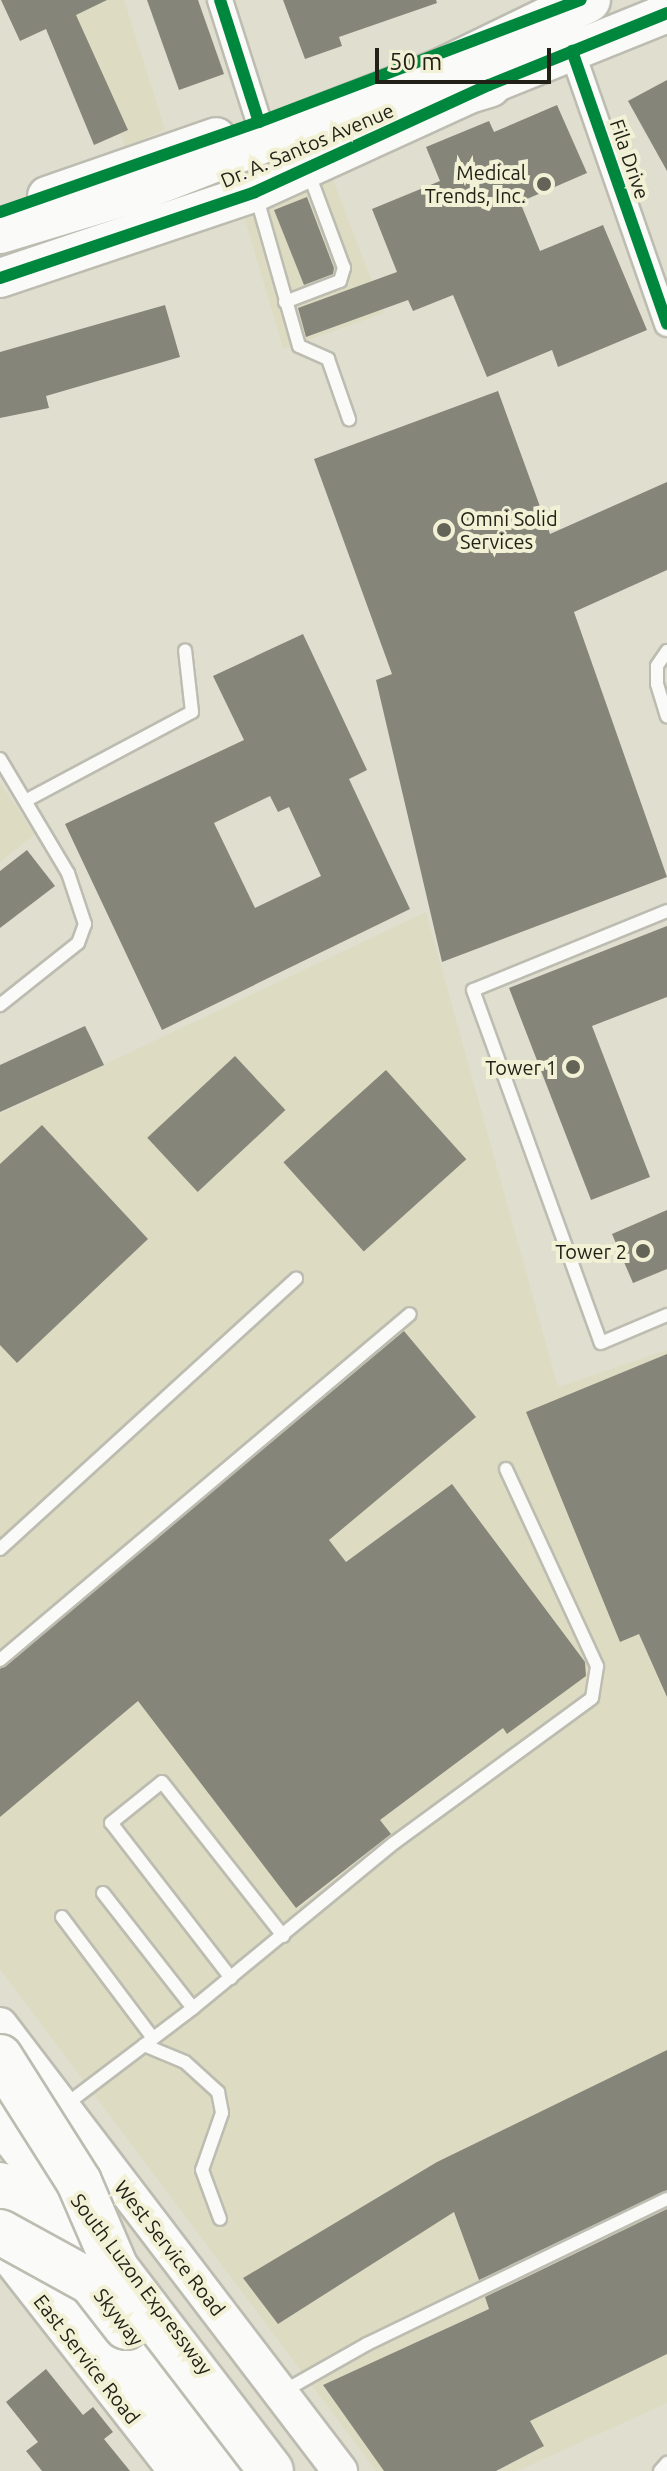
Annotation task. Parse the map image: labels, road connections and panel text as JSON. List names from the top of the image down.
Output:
{
  "streets": {
    "highway": ["South Luzon Expressway", "Skyway"],
    "main road": ["Dr. A. Santos Avenue", "West Service Road", "East Service Road"],
    "street": ["Fila Drive"]
  },
  "crossings": [
    ["Dr. A. Santos Avenue", "Fila Drive"]
  ],
  "places": [
    "Medical Trends, Inc.",
    "Omni Solid Services",
    "Tower 1",
    "Tower 2"
  ],
  "scale_bar": "50 m"
}
